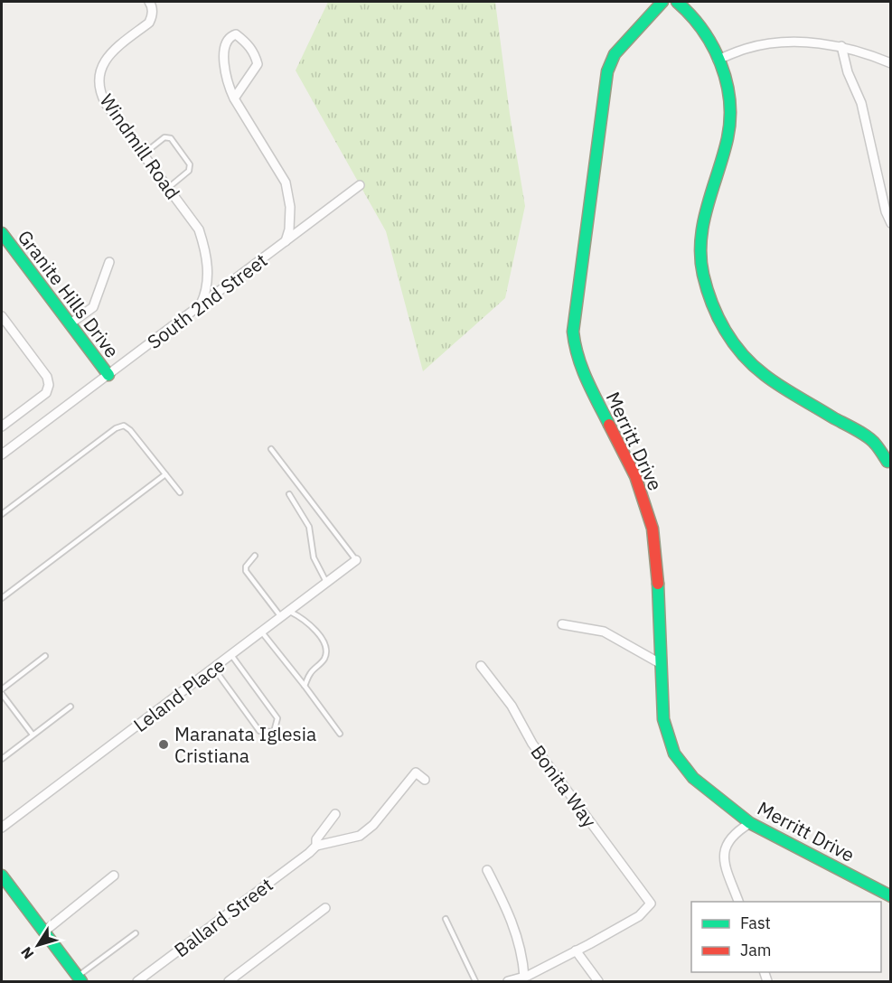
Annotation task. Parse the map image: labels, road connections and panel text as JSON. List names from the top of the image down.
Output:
{
  "streets": {
    "street": [
      "Windmill Road",
      "Granite Hills Drive",
      "South 2nd Street",
      "Merritt Drive",
      "Leland Place",
      "Bonita Way",
      "Ballard Street"
    ]
  },
  "crossings": [
    ["Windmill Road", "South 2nd Street"],
    ["Granite Hills Drive", "South 2nd Street"]
  ],
  "places": ["Maranata Iglesia Cristiana"],
  "legend": ["Fast", "Jam"],
  "north": "bottom left"
}
